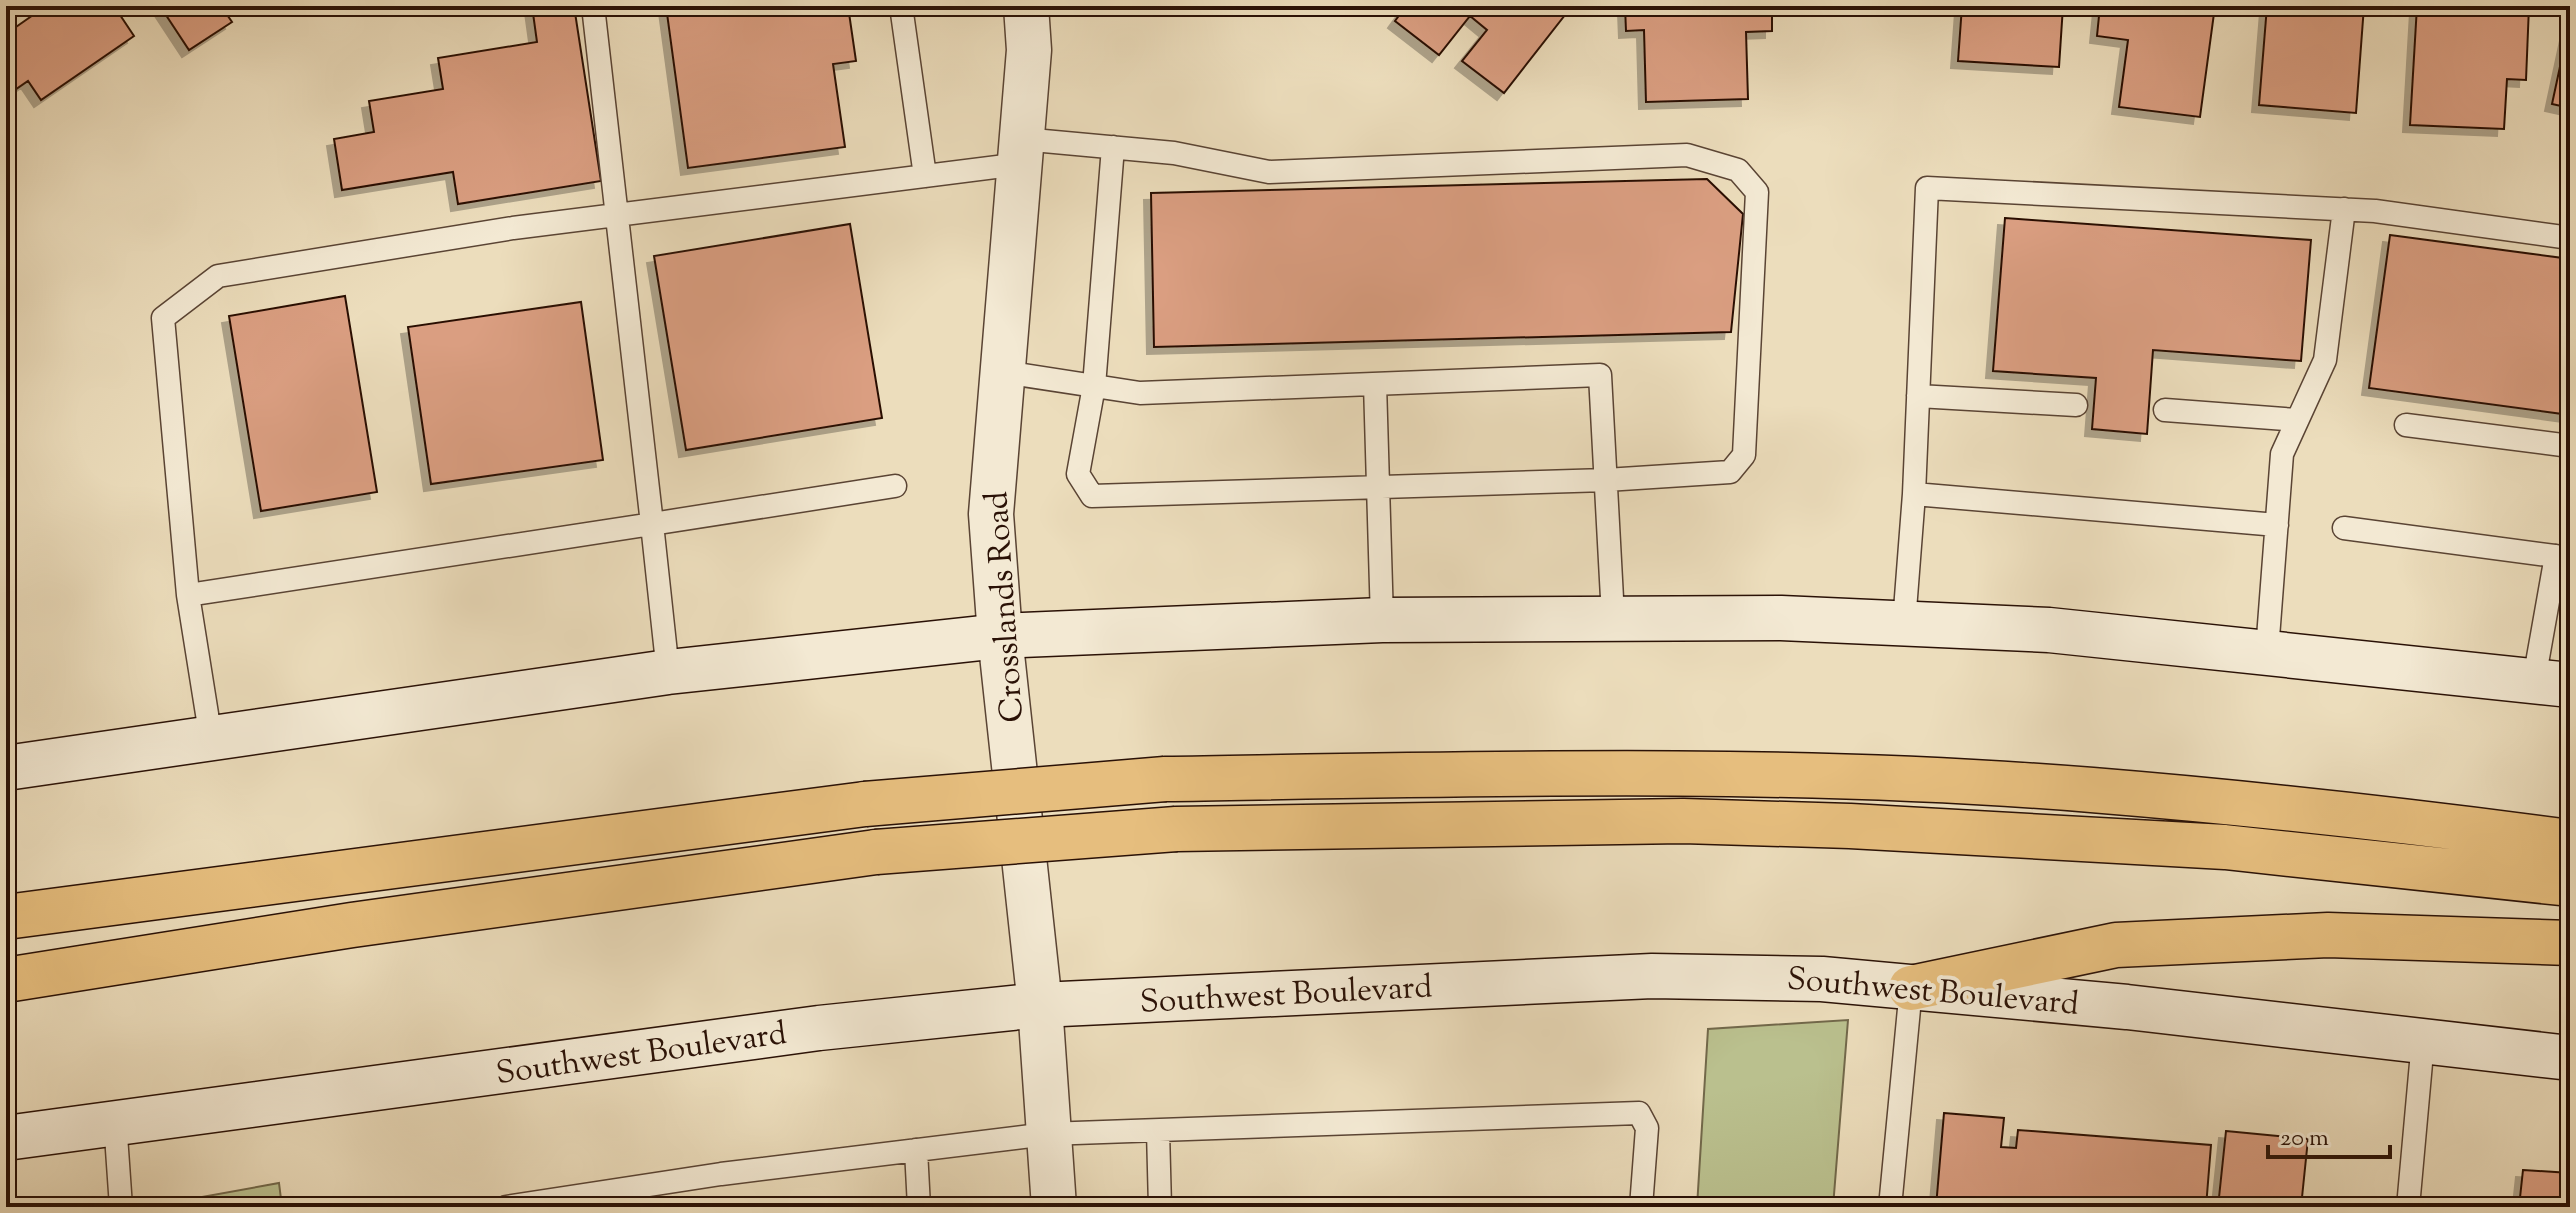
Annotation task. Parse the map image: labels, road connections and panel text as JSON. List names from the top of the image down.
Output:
{
  "streets": {
    "main road": ["Crosslands Road", "Southwest Boulevard"]
  },
  "crossings": [
    ["Crosslands Road", "Southwest Boulevard"]
  ],
  "scale_bar": "20 m"
}
